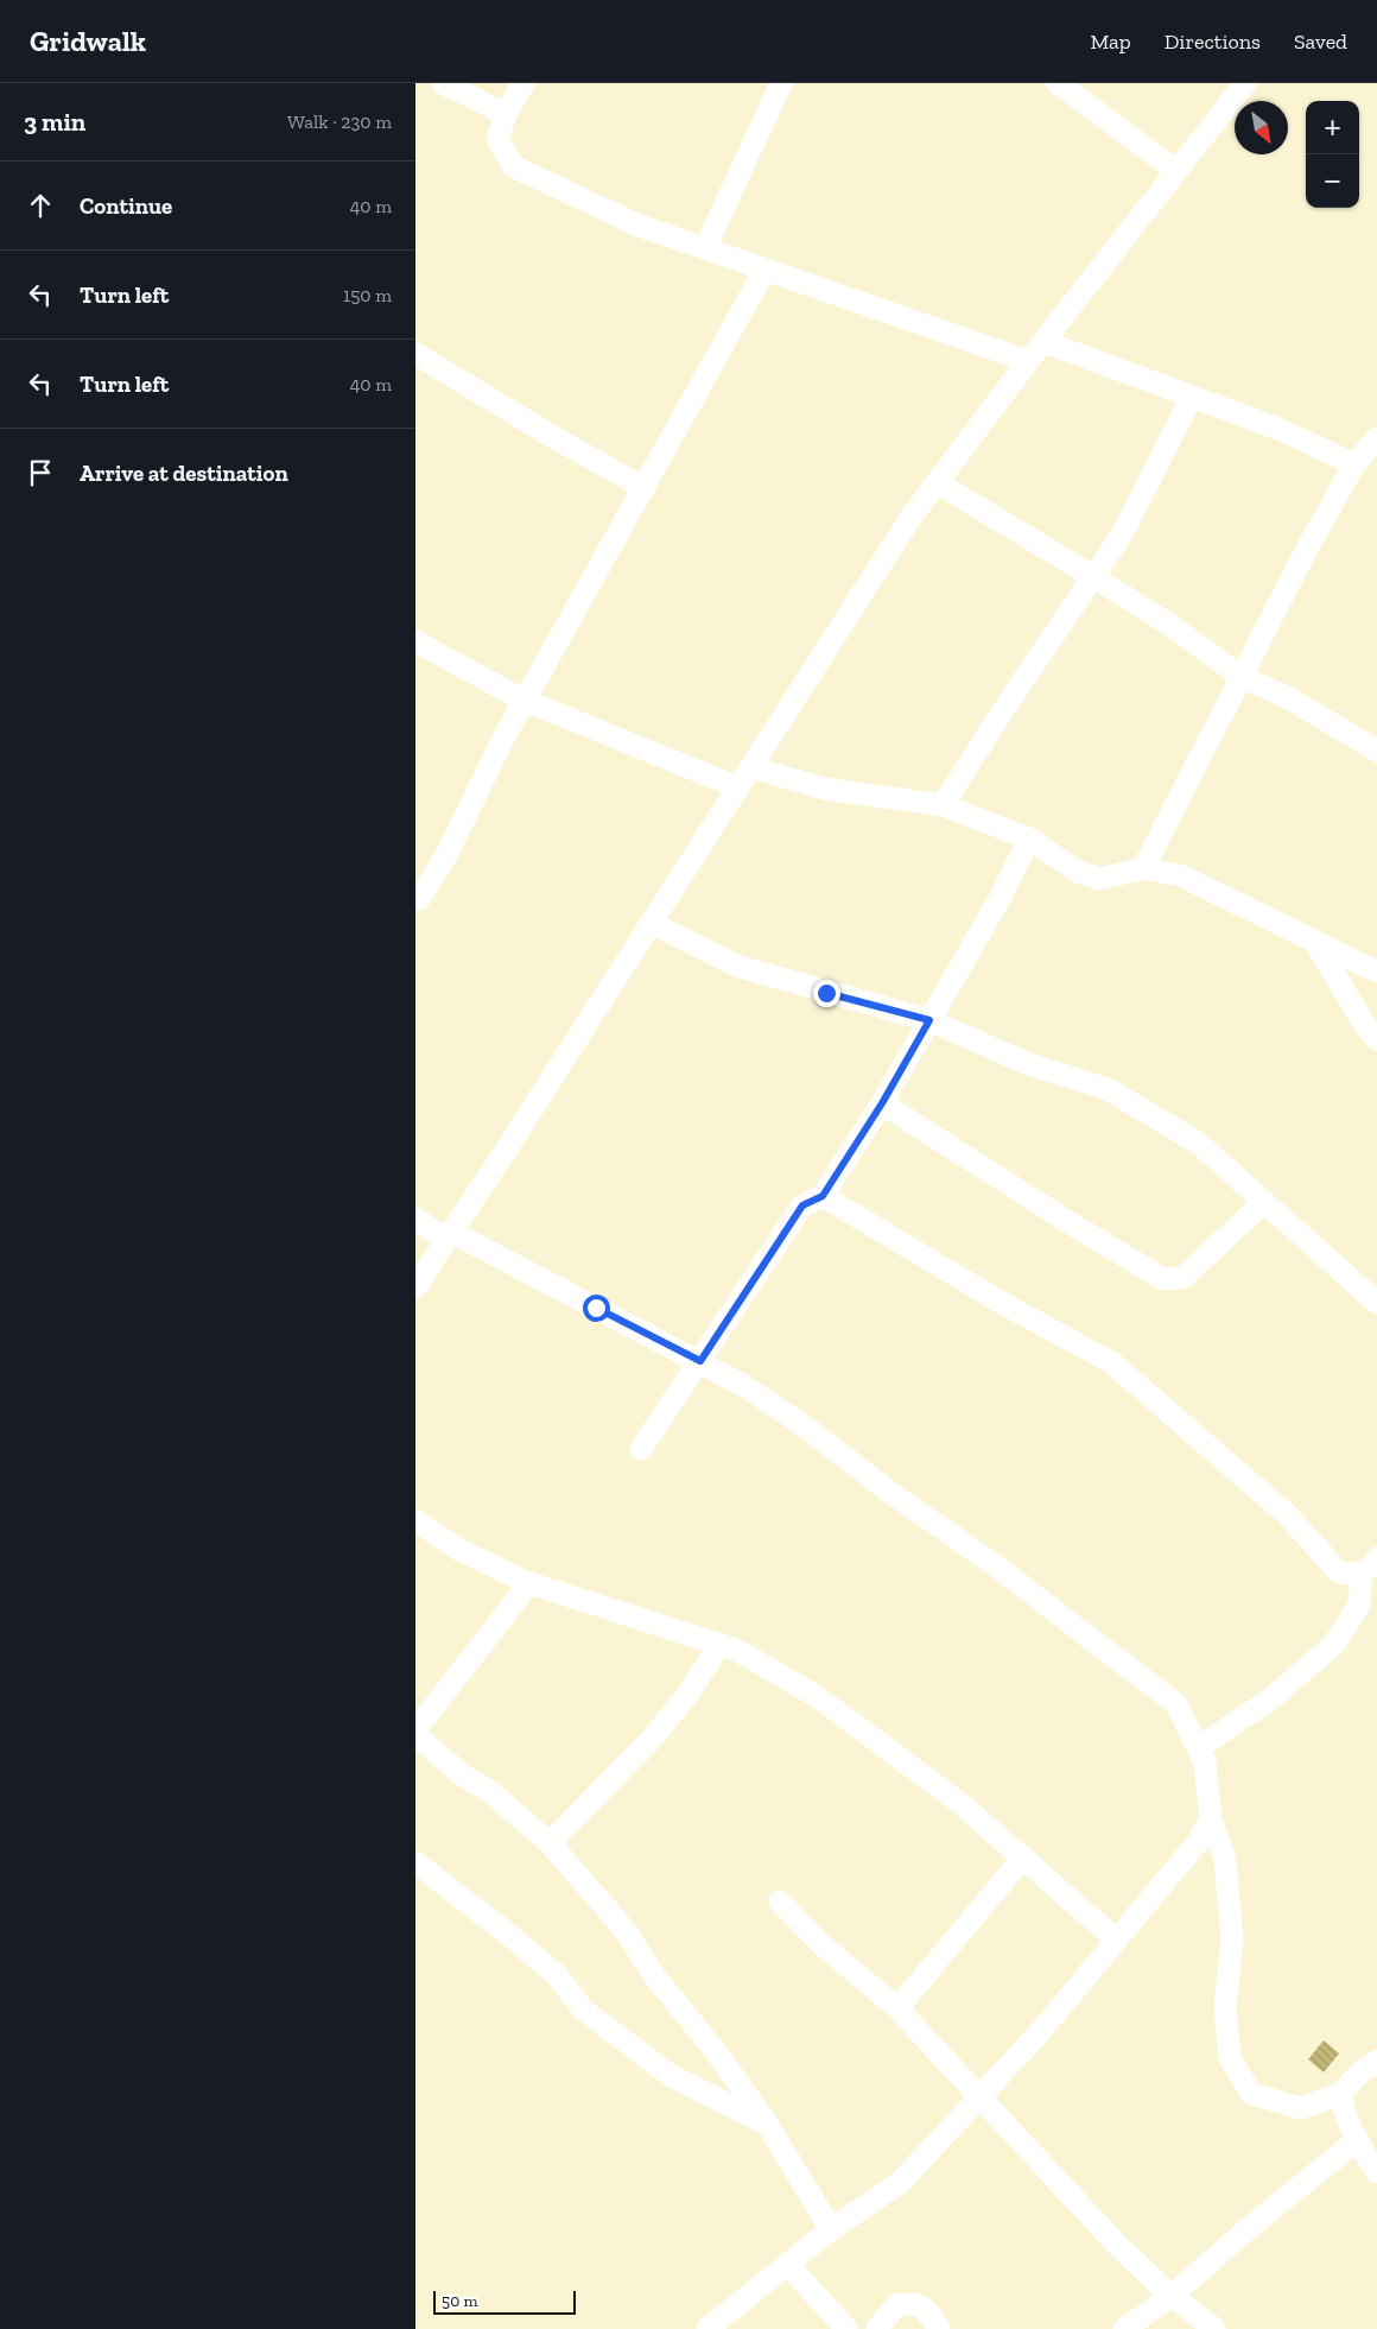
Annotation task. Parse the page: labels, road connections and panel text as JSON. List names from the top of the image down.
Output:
{
  "scale_bar": "50 m",
  "north": "bottom right",
  "page": {
    "header": "Gridwalk",
    "nav": ["Map", "Directions", "Saved"],
    "heading": ["3 min", "Walk · 230 m"],
    "map_buttons": ["+", "−"],
    "list": [
      ["Continue", "40 m"],
      ["Turn left", "150 m"],
      ["Turn left", "40 m"],
      "Arrive at destination"
    ],
    "scale": "50 m"
  }
}
